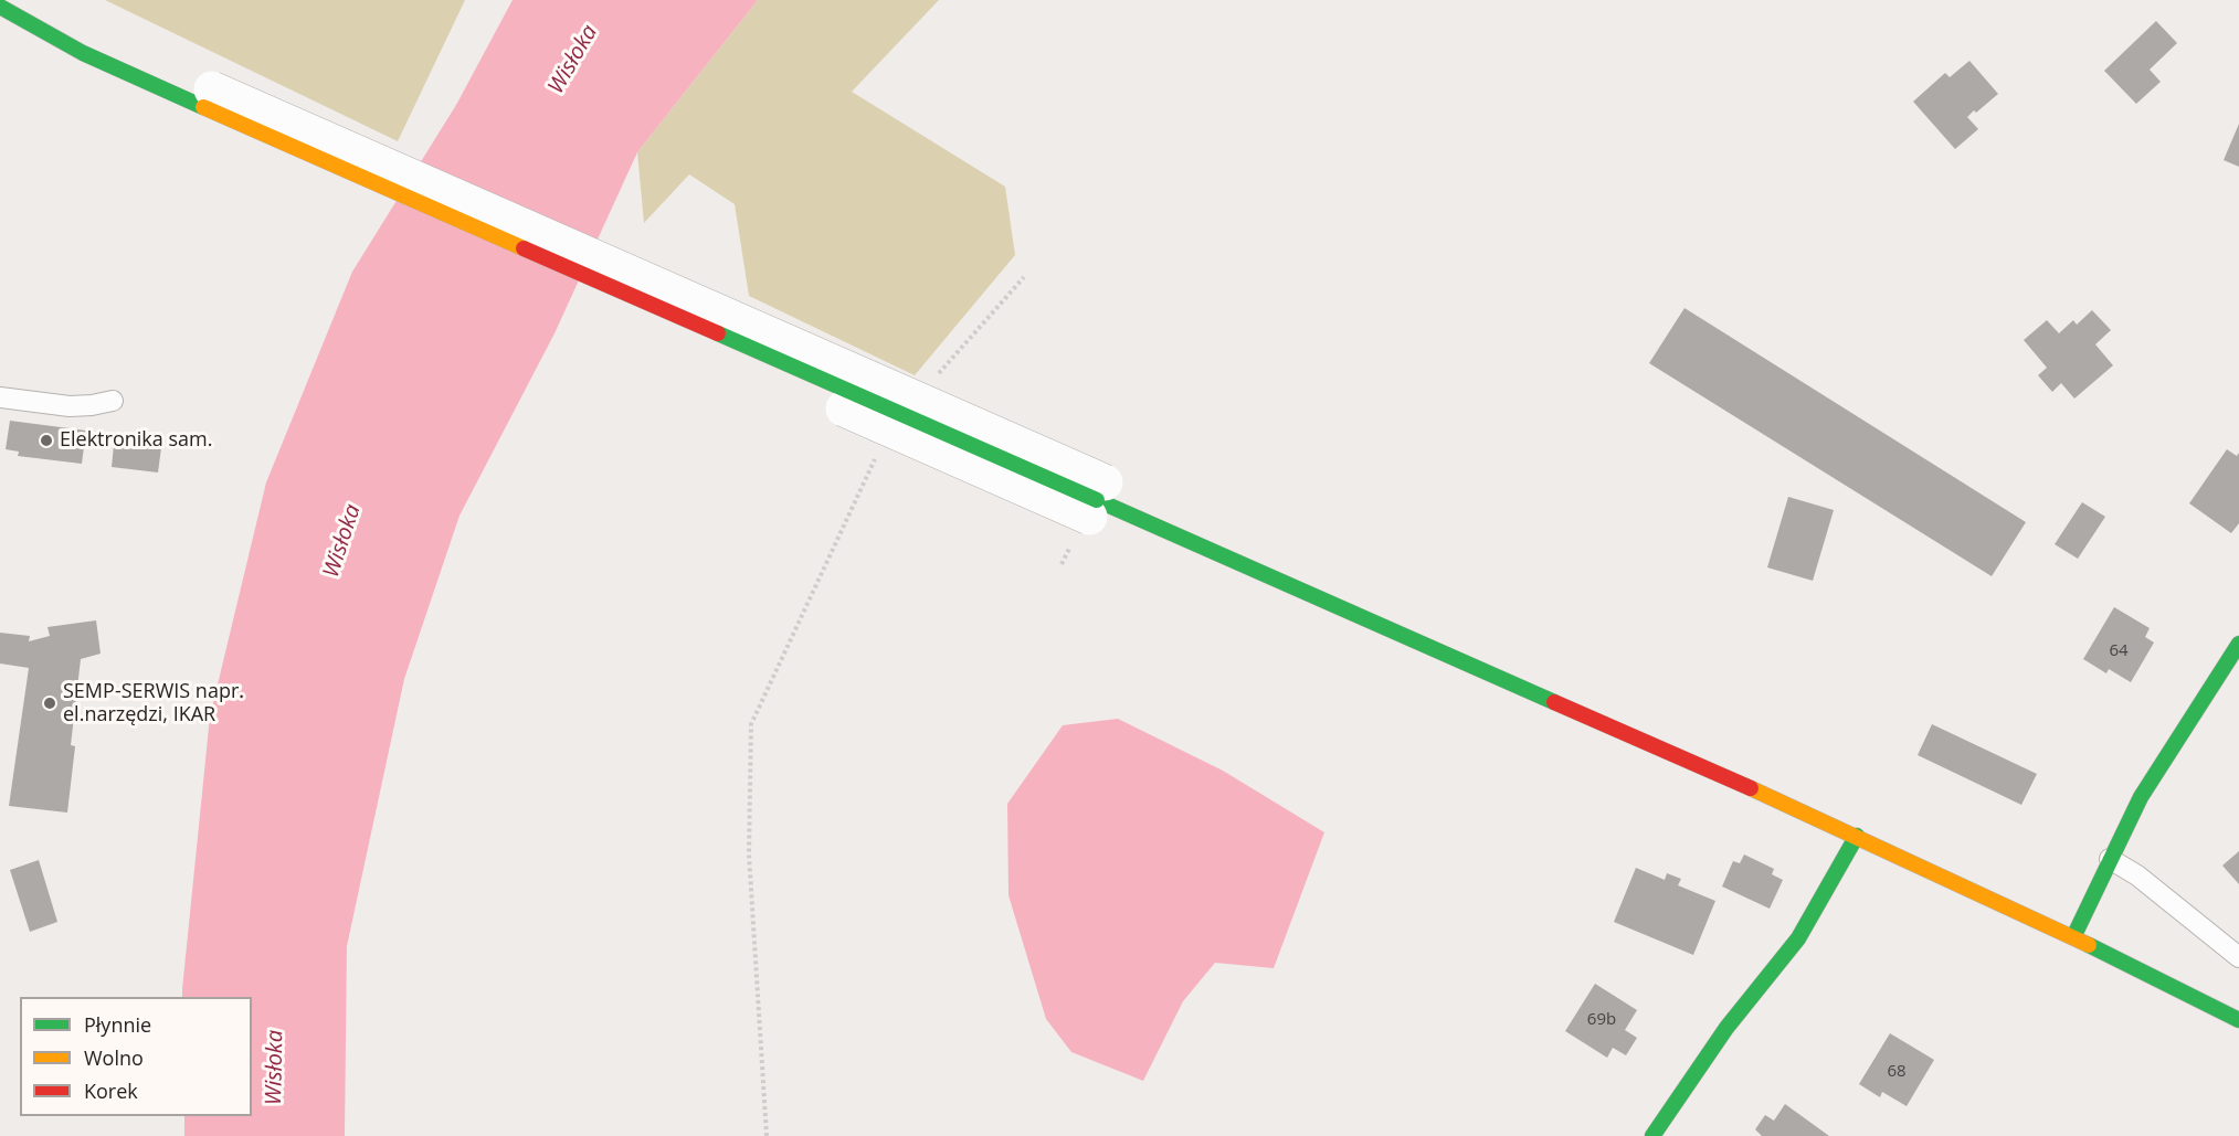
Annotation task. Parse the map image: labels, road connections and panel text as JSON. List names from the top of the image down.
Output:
{
  "water": ["Wisłoka"],
  "places": ["Elektronika sam.", "SEMP-SERWIS napr. el.narzędzi, IKAR"],
  "house_numbers": ["64", "69b", "68"],
  "legend": ["Płynnie", "Wolno", "Korek"]
}
